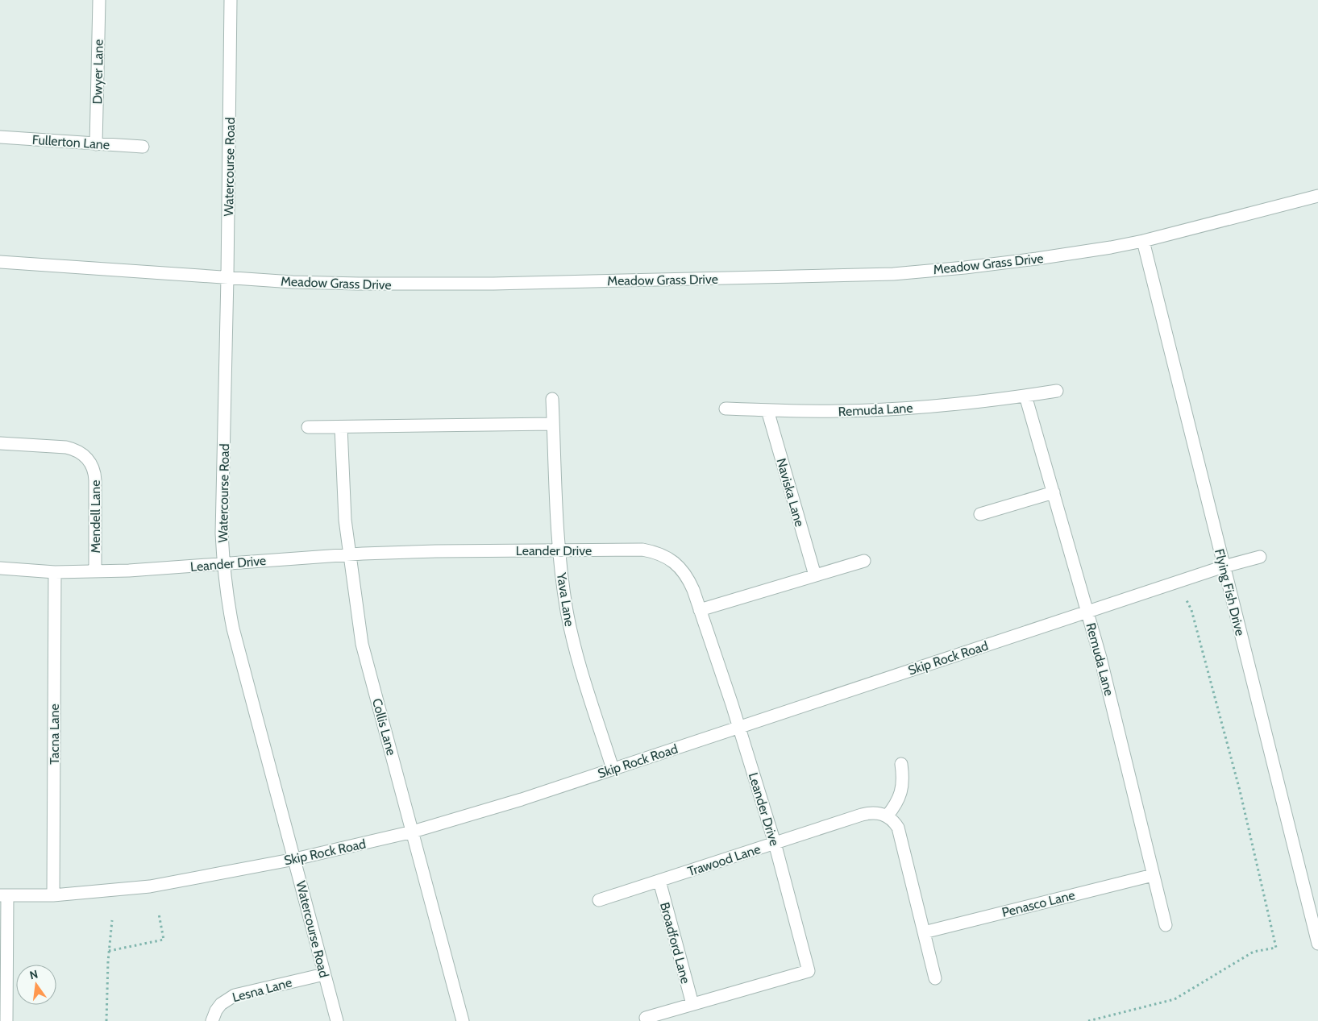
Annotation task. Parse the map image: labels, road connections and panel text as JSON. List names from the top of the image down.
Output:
{
  "streets": {
    "street": [
      "Dwyer Lane",
      "Fullerton Lane",
      "Watercourse Road",
      "Meadow Grass Drive",
      "Remuda Lane",
      "Naviska Lane",
      "Mendell Lane",
      "Leander Drive",
      "Flying Fish Drive",
      "Yava Lane",
      "Skip Rock Road",
      "Collis Lane",
      "Tacna Lane",
      "Trawood Lane",
      "Penasco Lane",
      "Broadford Lane",
      "Lesna Lane"
    ]
  },
  "crossings": [
    ["Dwyer Lane", "Fullerton Lane"],
    ["Watercourse Road", "Meadow Grass Drive"],
    ["Watercourse Road", "Leander Drive"],
    ["Watercourse Road", "Skip Rock Road"],
    ["Watercourse Road", "Lesna Lane"],
    ["Meadow Grass Drive", "Flying Fish Drive"],
    ["Remuda Lane", "Naviska Lane"],
    ["Remuda Lane", "Skip Rock Road"],
    ["Remuda Lane", "Penasco Lane"],
    ["Mendell Lane", "Leander Drive"],
    ["Leander Drive", "Yava Lane"],
    ["Leander Drive", "Skip Rock Road"],
    ["Leander Drive", "Collis Lane"],
    ["Leander Drive", "Tacna Lane"],
    ["Leander Drive", "Trawood Lane"],
    ["Leander Drive", "Broadford Lane"],
    ["Flying Fish Drive", "Skip Rock Road"],
    ["Yava Lane", "Skip Rock Road"],
    ["Skip Rock Road", "Collis Lane"],
    ["Skip Rock Road", "Tacna Lane"],
    ["Trawood Lane", "Broadford Lane"]
  ],
  "north": "top"
}
